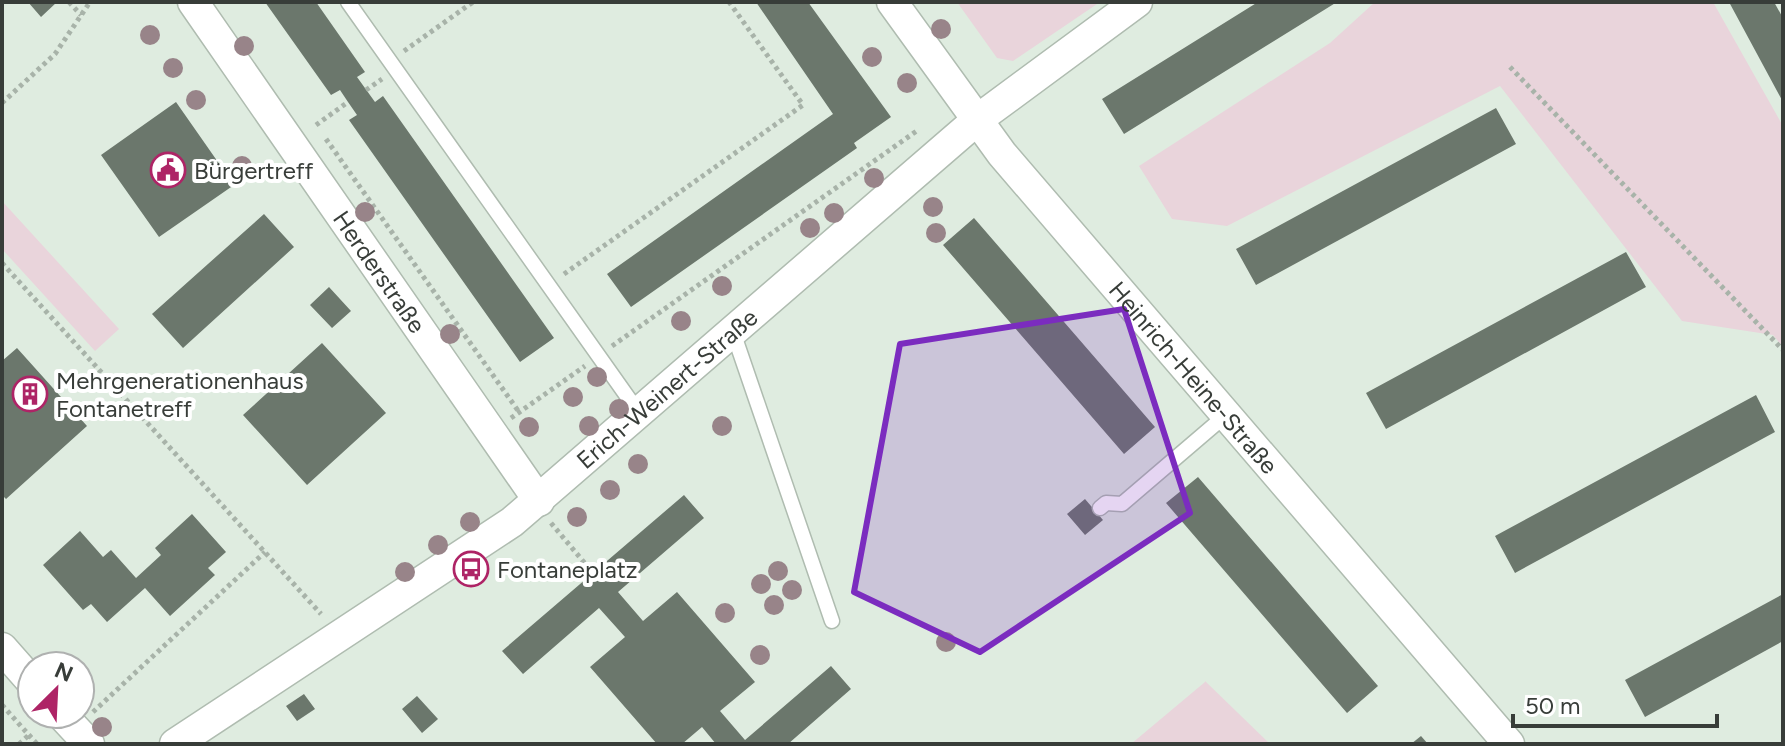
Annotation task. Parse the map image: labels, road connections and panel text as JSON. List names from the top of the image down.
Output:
{
  "streets": {
    "street": ["Herderstraße", "Heinrich-Heine-Straße", "Erich-Weinert-Straße"]
  },
  "crossings": [
    ["Herderstraße", "Erich-Weinert-Straße"],
    ["Heinrich-Heine-Straße", "Erich-Weinert-Straße"]
  ],
  "places": {
    "public building": ["Bürgertreff"],
    "building": ["Mehrgenerationenhaus Fontanetreff"],
    "bus stop": ["Fontaneplatz"]
  },
  "scale_bar": "50 m",
  "north": "top right"
}
